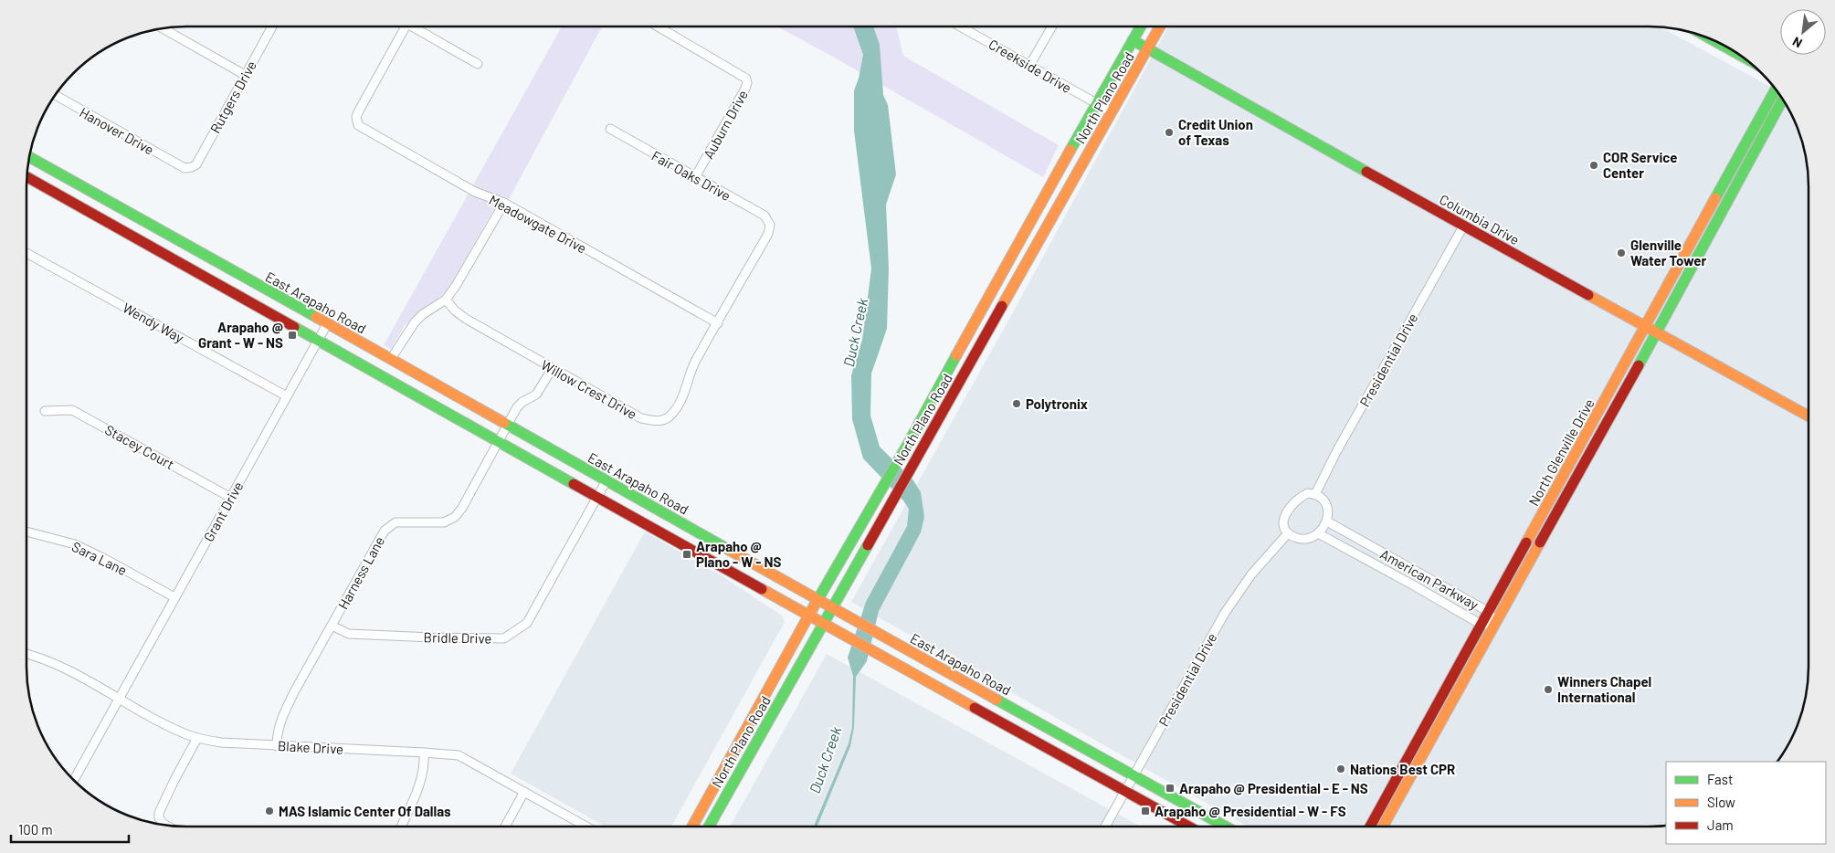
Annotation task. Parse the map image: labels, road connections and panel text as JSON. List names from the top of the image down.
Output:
{
  "streets": {
    "main road": [
      "North Plano Road",
      "Columbia Drive",
      "East Arapaho Road",
      "North Glenville Drive"
    ],
    "street": [
      "Creekside Drive",
      "Rutgers Drive",
      "Auburn Drive",
      "Hanover Drive",
      "Fair Oaks Drive",
      "Meadowgate Drive",
      "Wendy Way",
      "Presidential Drive",
      "Willow Crest Drive",
      "Stacey Court",
      "Grant Drive",
      "Sara Lane",
      "Harness Lane",
      "American Parkway",
      "Bridle Drive",
      "Blake Drive"
    ]
  },
  "crossings": [
    ["Creekside Drive", "North Plano Road"],
    ["Rutgers Drive", "Hanover Drive"],
    ["North Plano Road", "Columbia Drive"],
    ["North Plano Road", "East Arapaho Road"],
    ["Auburn Drive", "Fair Oaks Drive"],
    ["Fair Oaks Drive", "Willow Crest Drive"],
    ["Columbia Drive", "Presidential Drive"],
    ["Columbia Drive", "North Glenville Drive"],
    ["Meadowgate Drive", "Willow Crest Drive"],
    ["East Arapaho Road", "Presidential Drive"],
    ["East Arapaho Road", "Grant Drive"],
    ["East Arapaho Road", "Harness Lane"],
    ["East Arapaho Road", "Bridle Drive"],
    ["Wendy Way", "Grant Drive"],
    ["Presidential Drive", "American Parkway"],
    ["Willow Crest Drive", "Harness Lane"],
    ["Stacey Court", "Grant Drive"],
    ["North Glenville Drive", "American Parkway"],
    ["Grant Drive", "Sara Lane"],
    ["Grant Drive", "Blake Drive"],
    ["Harness Lane", "Bridle Drive"],
    ["Harness Lane", "Blake Drive"]
  ],
  "water": ["Duck Creek"],
  "places": {
    "other": [
      "Credit Union of Texas",
      "COR Service Center",
      "Glenville Water Tower",
      "Polytronix",
      "Winners Chapel International",
      "Nations Best CPR",
      "MAS Islamic Center Of Dallas"
    ],
    "transit": [
      "Arapaho @ Grant - W - NS",
      "Arapaho @ Plano - W - NS",
      "Arapaho @ Presidential - E - NS",
      "Arapaho @ Presidential - W - FS"
    ]
  },
  "legend": ["Fast", "Slow", "Jam"],
  "scale_bar": "100 m",
  "north": "bottom left"
}
